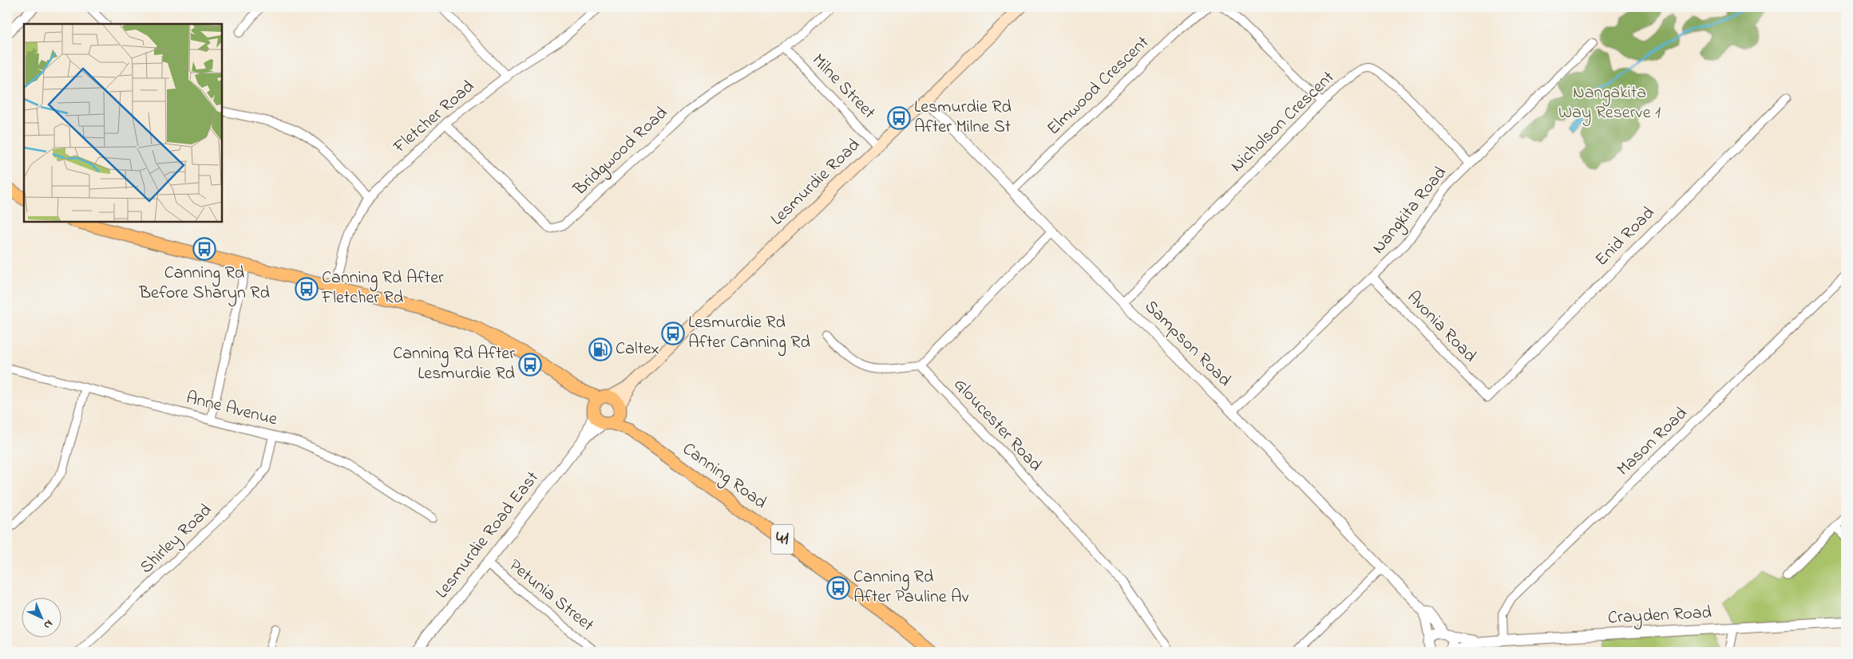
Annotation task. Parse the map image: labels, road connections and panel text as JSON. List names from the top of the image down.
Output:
{
  "streets": {
    "main road": ["Lesmurdie Road", "Canning Road", "41"],
    "street": [
      "Elmwood Crescent",
      "Milne Street",
      "Fletcher Road",
      "Nicholson Crescent",
      "Bridgwood Road",
      "Nangkita Road",
      "Enid Road",
      "Avonia Road",
      "Sampson Road",
      "Anne Avenue",
      "Gloucester Road",
      "Mason Road",
      "Lesmurdie Road East",
      "Shirley Road",
      "Petunia Street",
      "Crayden Road"
    ]
  },
  "crossings": [
    ["Elmwood Crescent", "Sampson Road"],
    ["Milne Street", "Bridgwood Road"],
    ["Milne Street", "Lesmurdie Road"],
    ["Fletcher Road", "Bridgwood Road"],
    ["Fletcher Road", "41"],
    ["Nicholson Crescent", "Nangkita Road"],
    ["Nicholson Crescent", "Sampson Road"],
    ["Lesmurdie Road", "Sampson Road"],
    ["Lesmurdie Road", "Canning Road"],
    ["Lesmurdie Road", "Lesmurdie Road East"],
    ["Lesmurdie Road", "41"],
    ["Nangkita Road", "Avonia Road"],
    ["Nangkita Road", "Sampson Road"],
    ["Enid Road", "Avonia Road"],
    ["Sampson Road", "Crayden Road"],
    ["Anne Avenue", "Shirley Road"],
    ["Mason Road", "Crayden Road"],
    ["Canning Road", "Lesmurdie Road East"],
    ["Canning Road", "41"],
    ["Lesmurdie Road East", "41"],
    ["Lesmurdie Road East", "Petunia Street"]
  ],
  "parks": ["Nangakita Way Reserve 1"],
  "places": {
    "bus stop": [
      "Lesmurdie Rd After Milne St",
      "Canning Rd Before Sharyn Rd",
      "Canning Rd After Fletcher Rd",
      "Lesmurdie Rd After Canning Rd",
      "Canning Rd After Lesmurdie Rd",
      "Canning Rd After Pauline Av"
    ],
    "fuel station": ["Caltex"]
  },
  "north": "bottom right"
}
